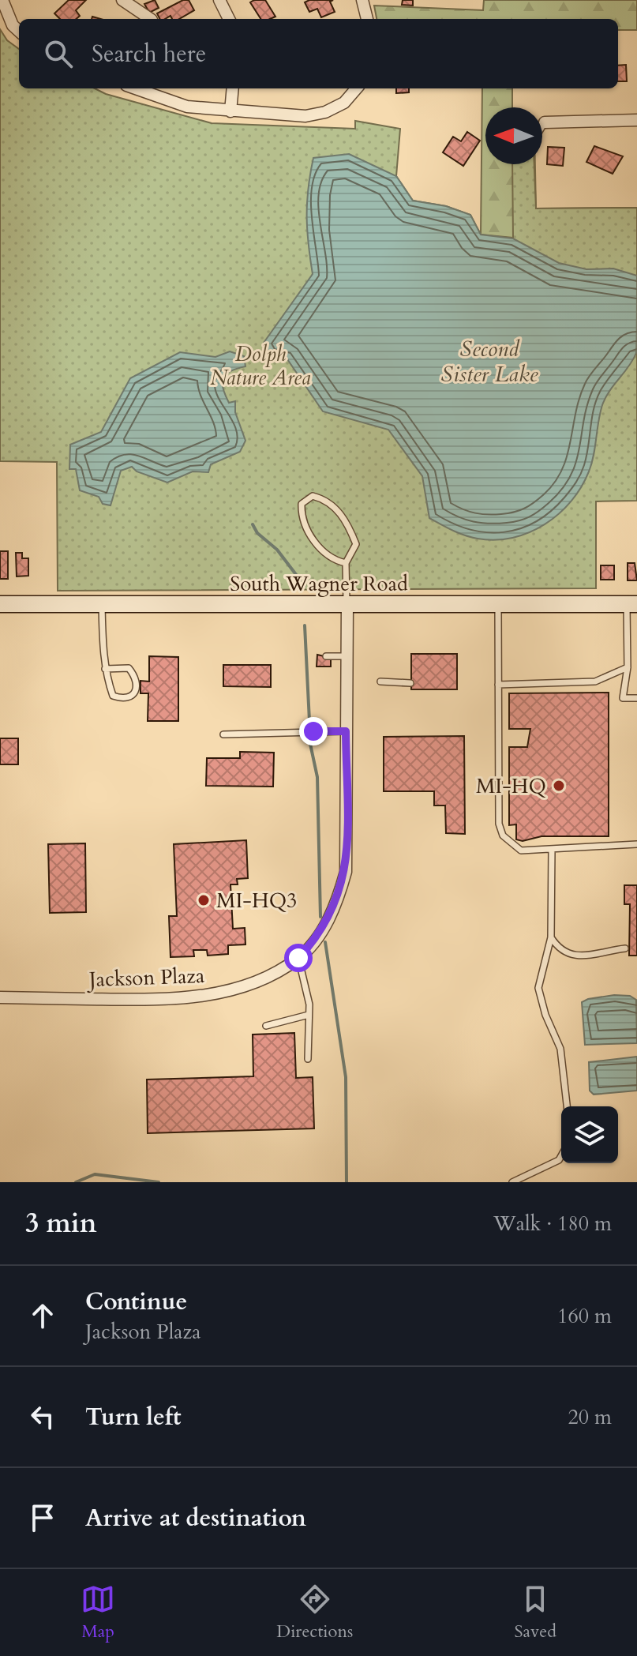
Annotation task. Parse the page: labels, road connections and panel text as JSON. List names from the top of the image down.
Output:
{
  "streets": {
    "main road": ["South Wagner Road"],
    "street": ["Jackson Plaza"]
  },
  "crossings": [
    ["South Wagner Road", "Jackson Plaza"]
  ],
  "water": ["Second Sister Lake"],
  "parks": ["Dolph Nature Area"],
  "places": ["MI-HQ", "MI-HQ3"],
  "north": "left",
  "page": {
    "search": "Search here",
    "heading": ["3 min", "Walk · 180 m"],
    "list": [
      ["Continue", "Jackson Plaza", "160 m"],
      ["Turn left", "20 m"],
      "Arrive at destination"
    ],
    "nav": ["Map", "Directions", "Saved"]
  }
}
